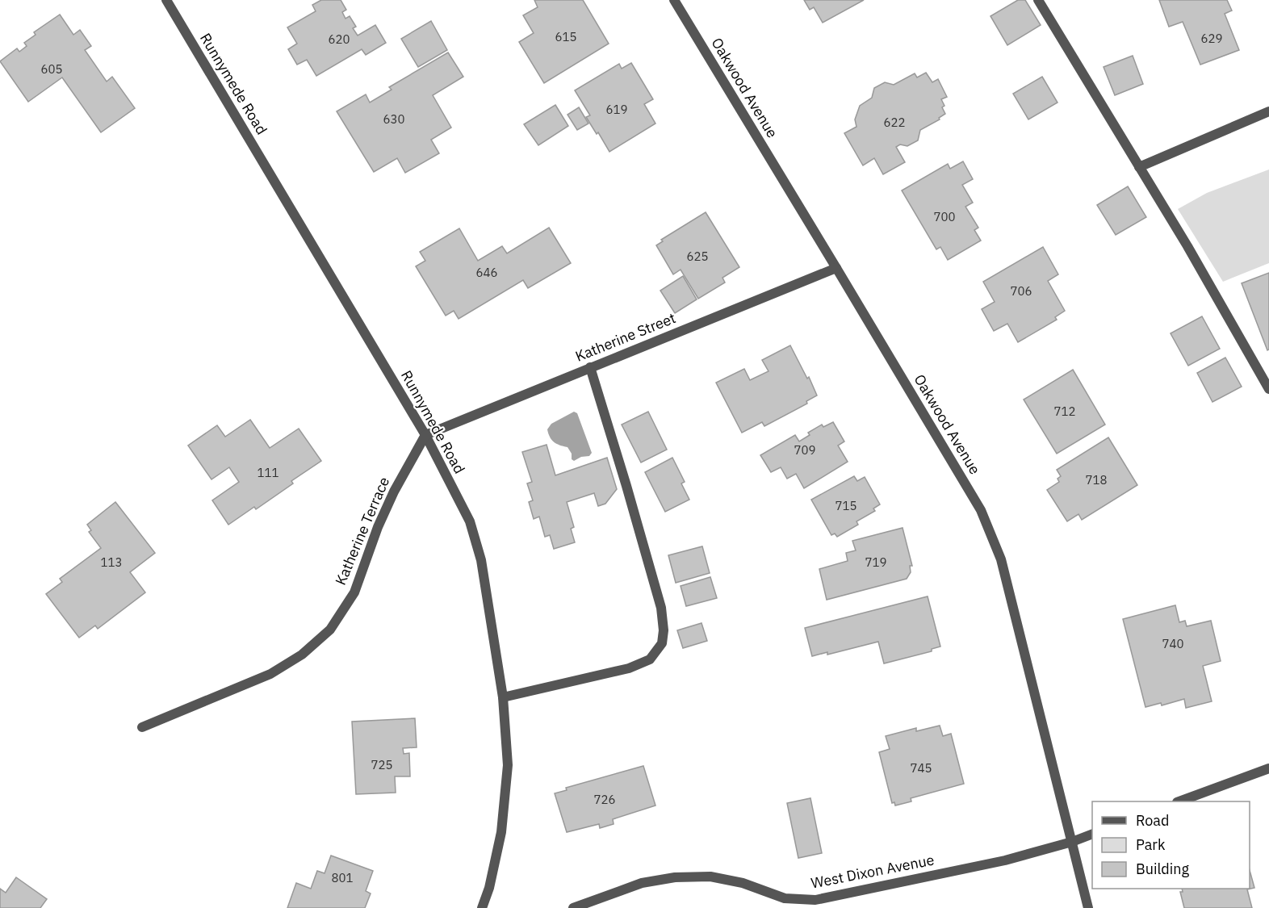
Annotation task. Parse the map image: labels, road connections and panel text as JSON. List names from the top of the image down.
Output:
{
  "streets": {
    "street": [
      "Runnymede Road",
      "Oakwood Avenue",
      "Katherine Street",
      "Katherine Terrace",
      "West Dixon Avenue"
    ]
  },
  "crossings": [
    ["Runnymede Road", "Katherine Street"],
    ["Runnymede Road", "Katherine Terrace"],
    ["Oakwood Avenue", "Katherine Street"],
    ["Oakwood Avenue", "West Dixon Avenue"],
    ["Katherine Street", "Katherine Terrace"]
  ],
  "house_numbers": [
    "615",
    "629",
    "620",
    "605",
    "619",
    "630",
    "622",
    "700",
    "625",
    "646",
    "706",
    "712",
    "709",
    "111",
    "718",
    "715",
    "113",
    "719",
    "740",
    "725",
    "745",
    "726",
    "801"
  ],
  "legend": ["Road", "Park", "Building"]
}
